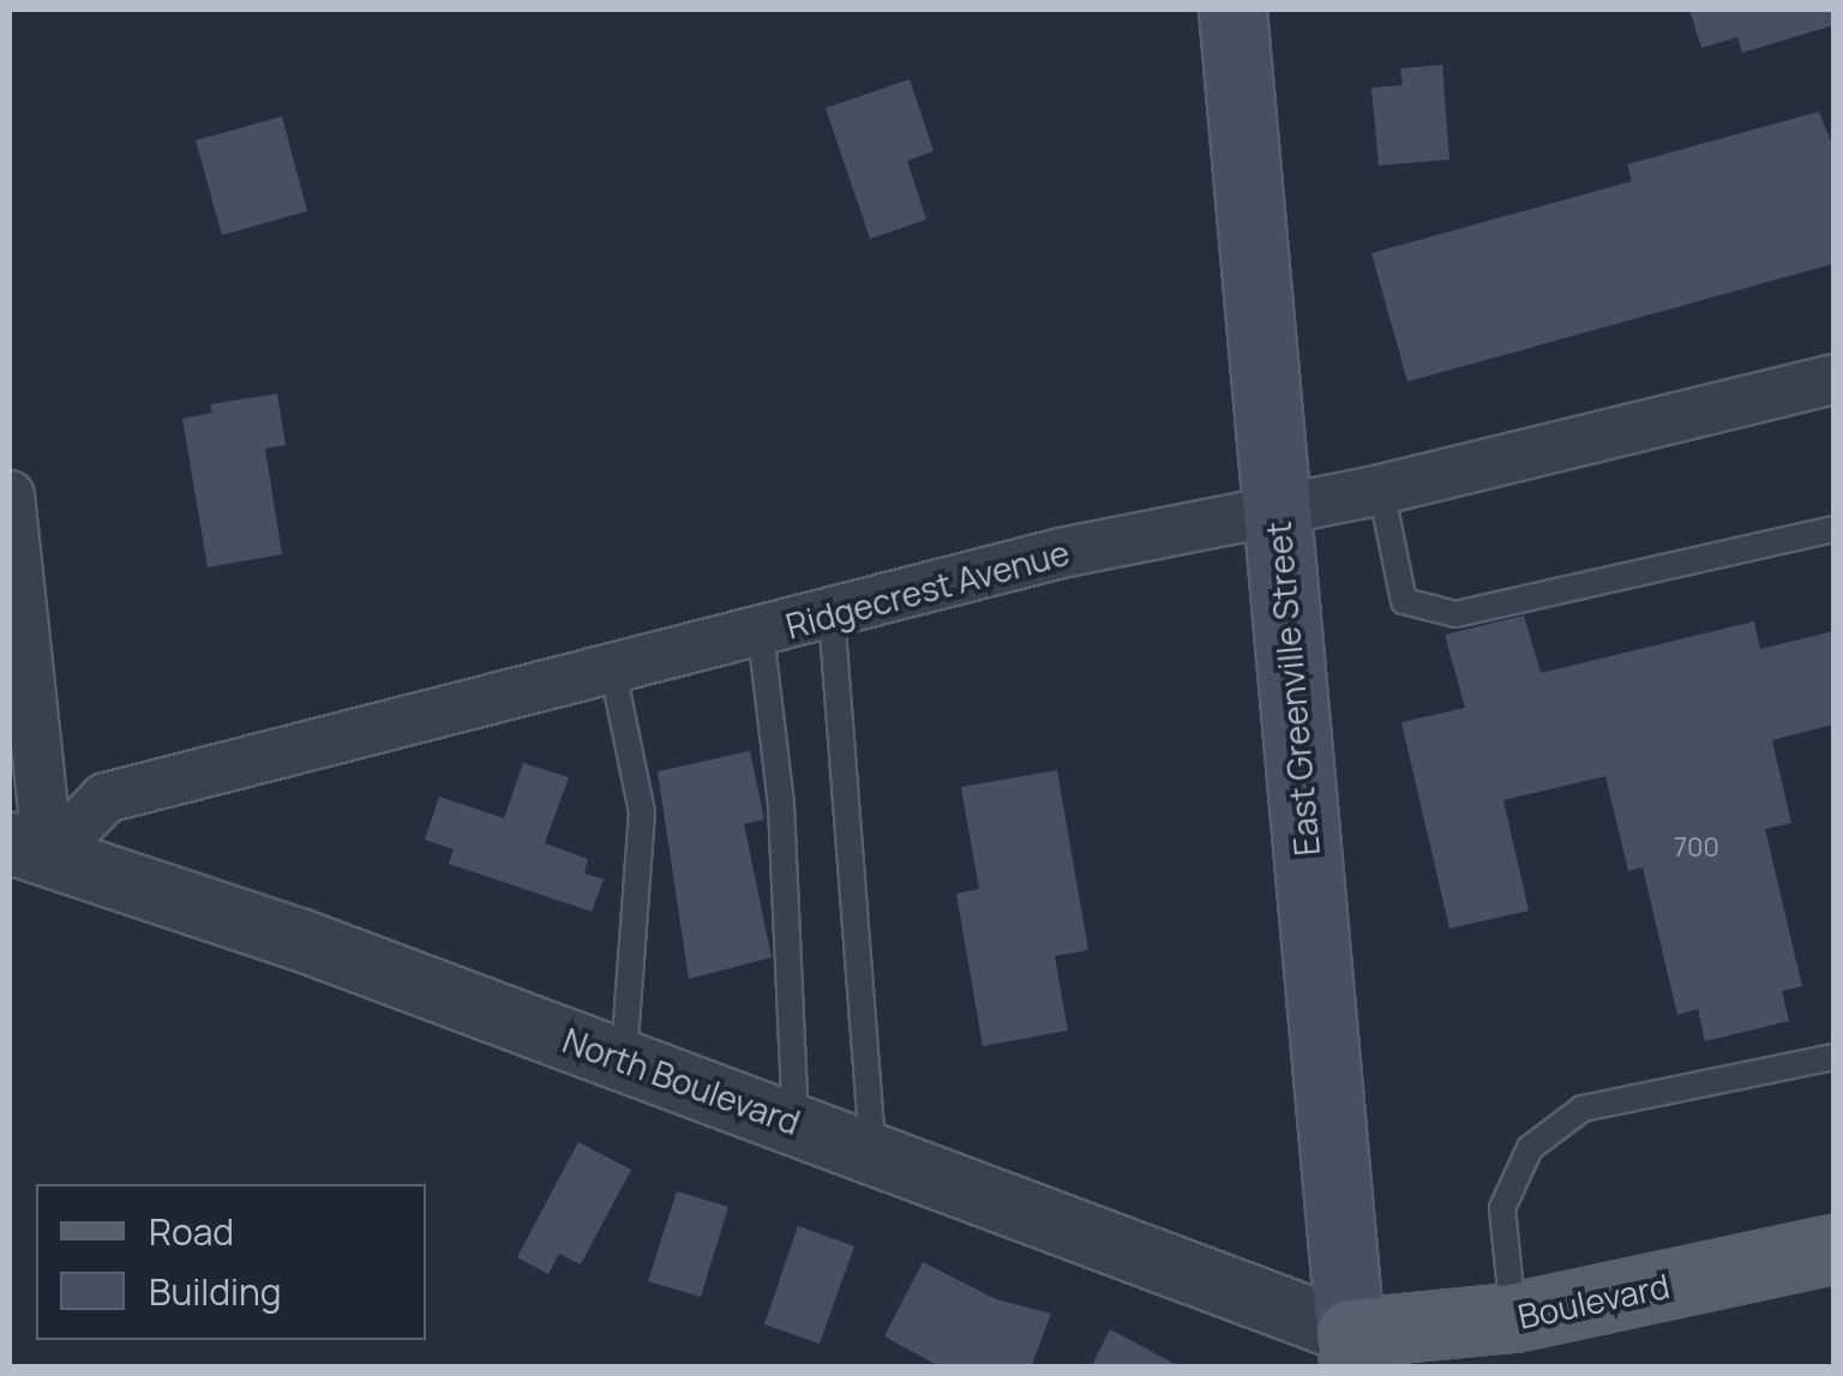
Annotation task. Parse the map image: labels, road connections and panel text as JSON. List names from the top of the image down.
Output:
{
  "streets": {
    "main road": ["East Greenville Street", "Boulevard"],
    "street": ["Ridgecrest Avenue", "North Boulevard"]
  },
  "crossings": [
    ["Ridgecrest Avenue", "East Greenville Street"],
    ["Ridgecrest Avenue", "North Boulevard"],
    ["East Greenville Street", "North Boulevard"],
    ["East Greenville Street", "Boulevard"],
    ["North Boulevard", "Boulevard"]
  ],
  "house_numbers": ["700"],
  "legend": ["Road", "Building"]
}
